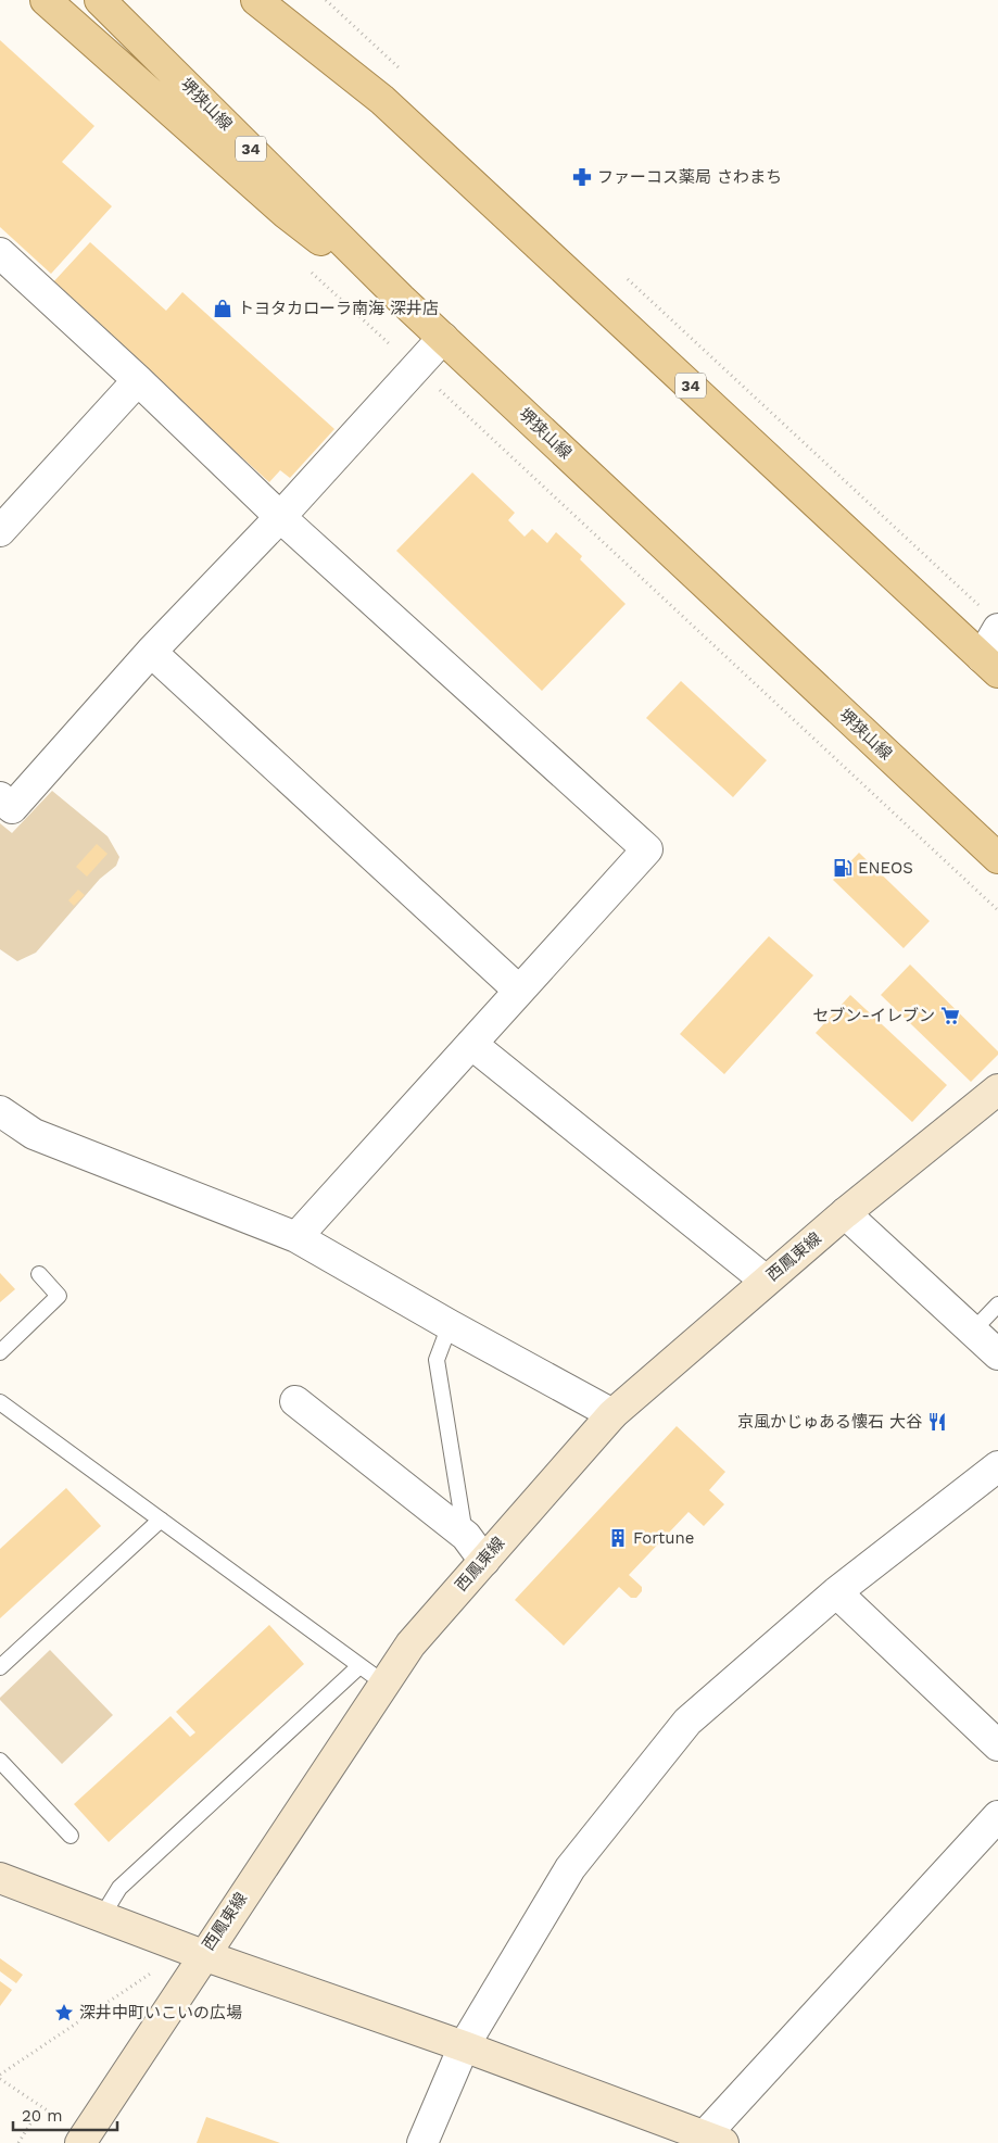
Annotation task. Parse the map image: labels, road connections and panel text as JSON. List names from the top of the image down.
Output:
{
  "streets": {
    "main road": ["堺狭山線", "34", "西鳳東線"]
  },
  "places": {
    "pharmacy": ["ファーコス薬局 さわまち"],
    "shop": ["トヨタカローラ南海 深井店"],
    "fuel station": ["ENEOS"],
    "supermarket": ["セブン-イレブン"],
    "restaurant": ["京風かじゅある懐石 大谷"],
    "building": ["Fortune"],
    "place": ["深井中町いこいの広場"]
  },
  "scale_bar": "20 m"
}
